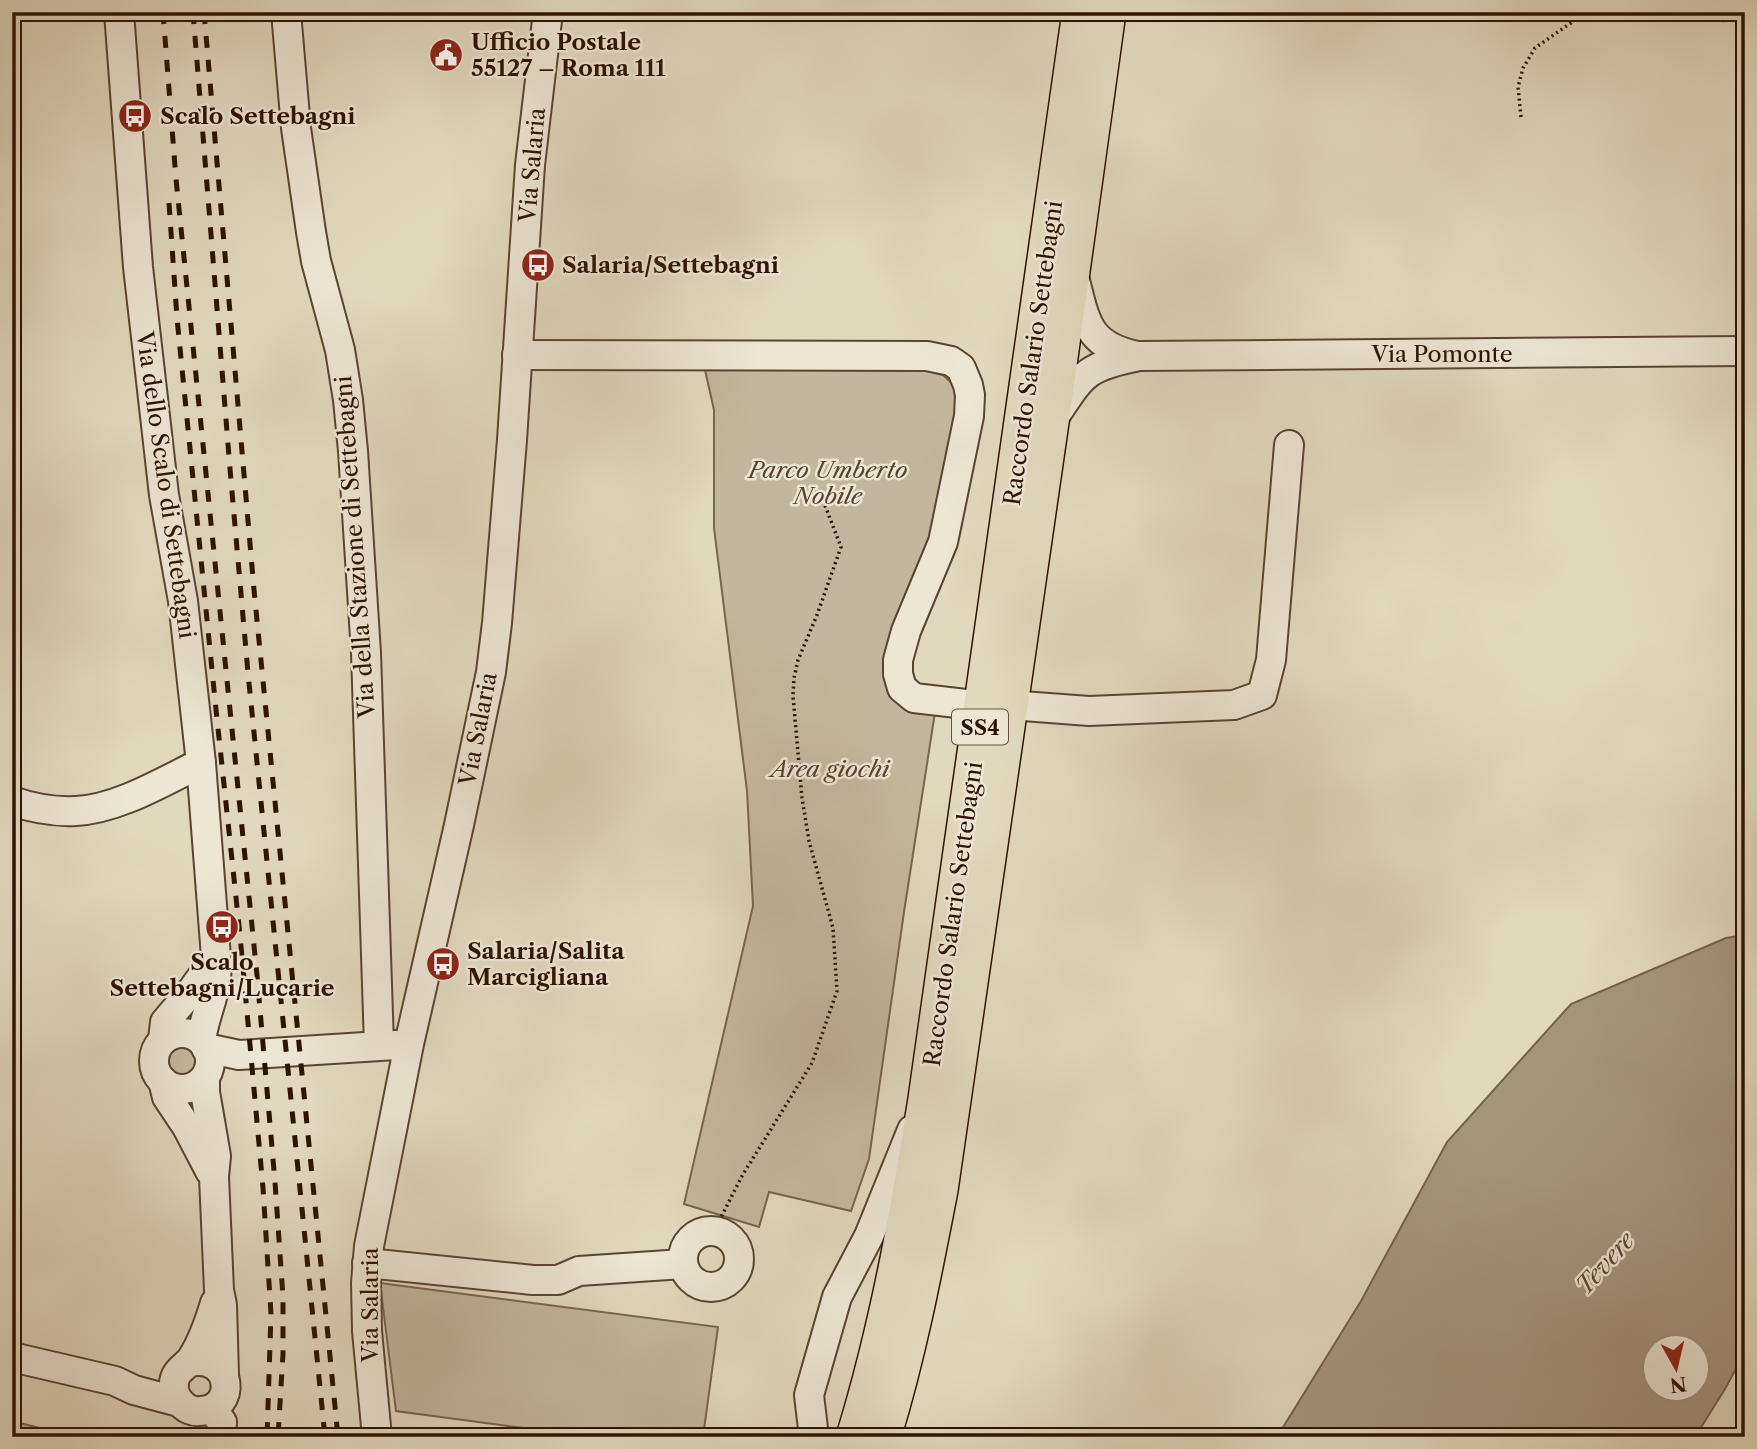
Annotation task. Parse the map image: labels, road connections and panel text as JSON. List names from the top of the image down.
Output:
{
  "streets": {
    "main road": ["Raccordo Salario Settebagni", "SS4"],
    "street": [
      "Via Salaria",
      "Via Pomonte",
      "Via dello Scalo di Settebagni",
      "Via della Stazione di Settebagni"
    ]
  },
  "crossings": [
    ["Raccordo Salario Settebagni", "Via Pomonte"]
  ],
  "water": ["Tevere"],
  "parks": ["Parco Umberto Nobile", "Area giochi"],
  "places": {
    "public building": ["Ufficio Postale 55127 – Roma 111"],
    "bus stop": [
      "Scalo Settebagni",
      "Salaria/Settebagni",
      "Scalo Settebagni/Lucarie",
      "Salaria/Salita Marcigliana"
    ]
  },
  "north": "bottom"
}
